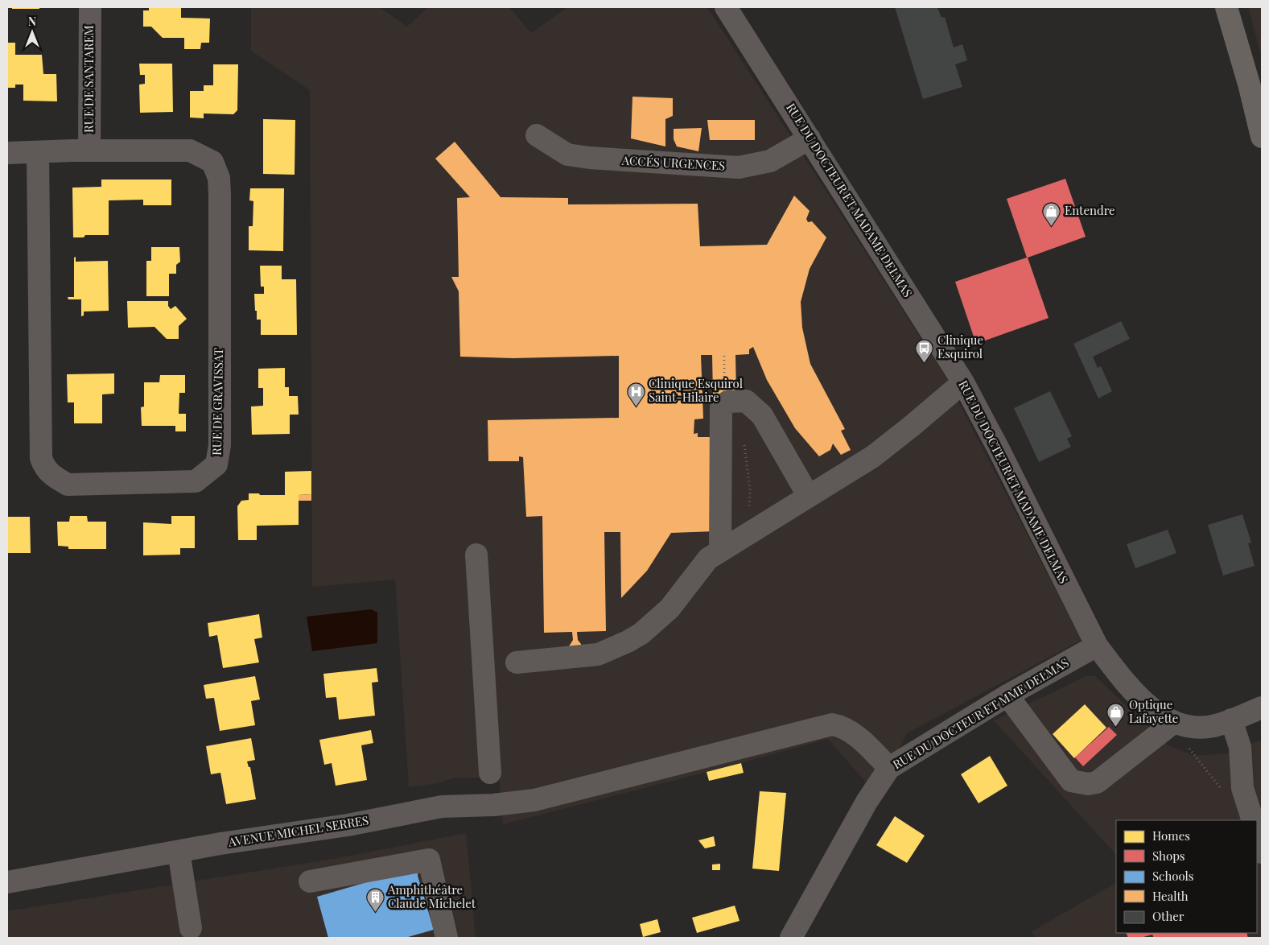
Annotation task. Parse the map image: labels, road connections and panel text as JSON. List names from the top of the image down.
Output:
{
  "streets": {
    "street": [
      "RUE DE SANTAREM",
      "ACCÉS URGENCES",
      "RUE DU DOCTEUR ET MADAME DELMAS",
      "RUE DE GRAVISSAT",
      "RUE DU DOCTEUR ET MME DELMAS",
      "AVENUE MICHEL SERRES"
    ]
  },
  "crossings": [
    ["RUE DE SANTAREM", "RUE DE GRAVISSAT"],
    ["ACCÉS URGENCES", "RUE DU DOCTEUR ET MADAME DELMAS"],
    ["RUE DU DOCTEUR ET MADAME DELMAS", "RUE DU DOCTEUR ET MME DELMAS"],
    ["RUE DU DOCTEUR ET MME DELMAS", "AVENUE MICHEL SERRES"]
  ],
  "places": {
    "shop": ["Entendre", "Optique Lafayette"],
    "bus stop": ["Clinique Esquirol"],
    "hospital": ["Clinique Esquirol Saint-Hilaire"],
    "building": ["Amphithéâtre Claude Michelet"]
  },
  "legend": [
    "Homes",
    "Shops",
    "Schools",
    "Health",
    "Other"
  ],
  "north": "top"
}
